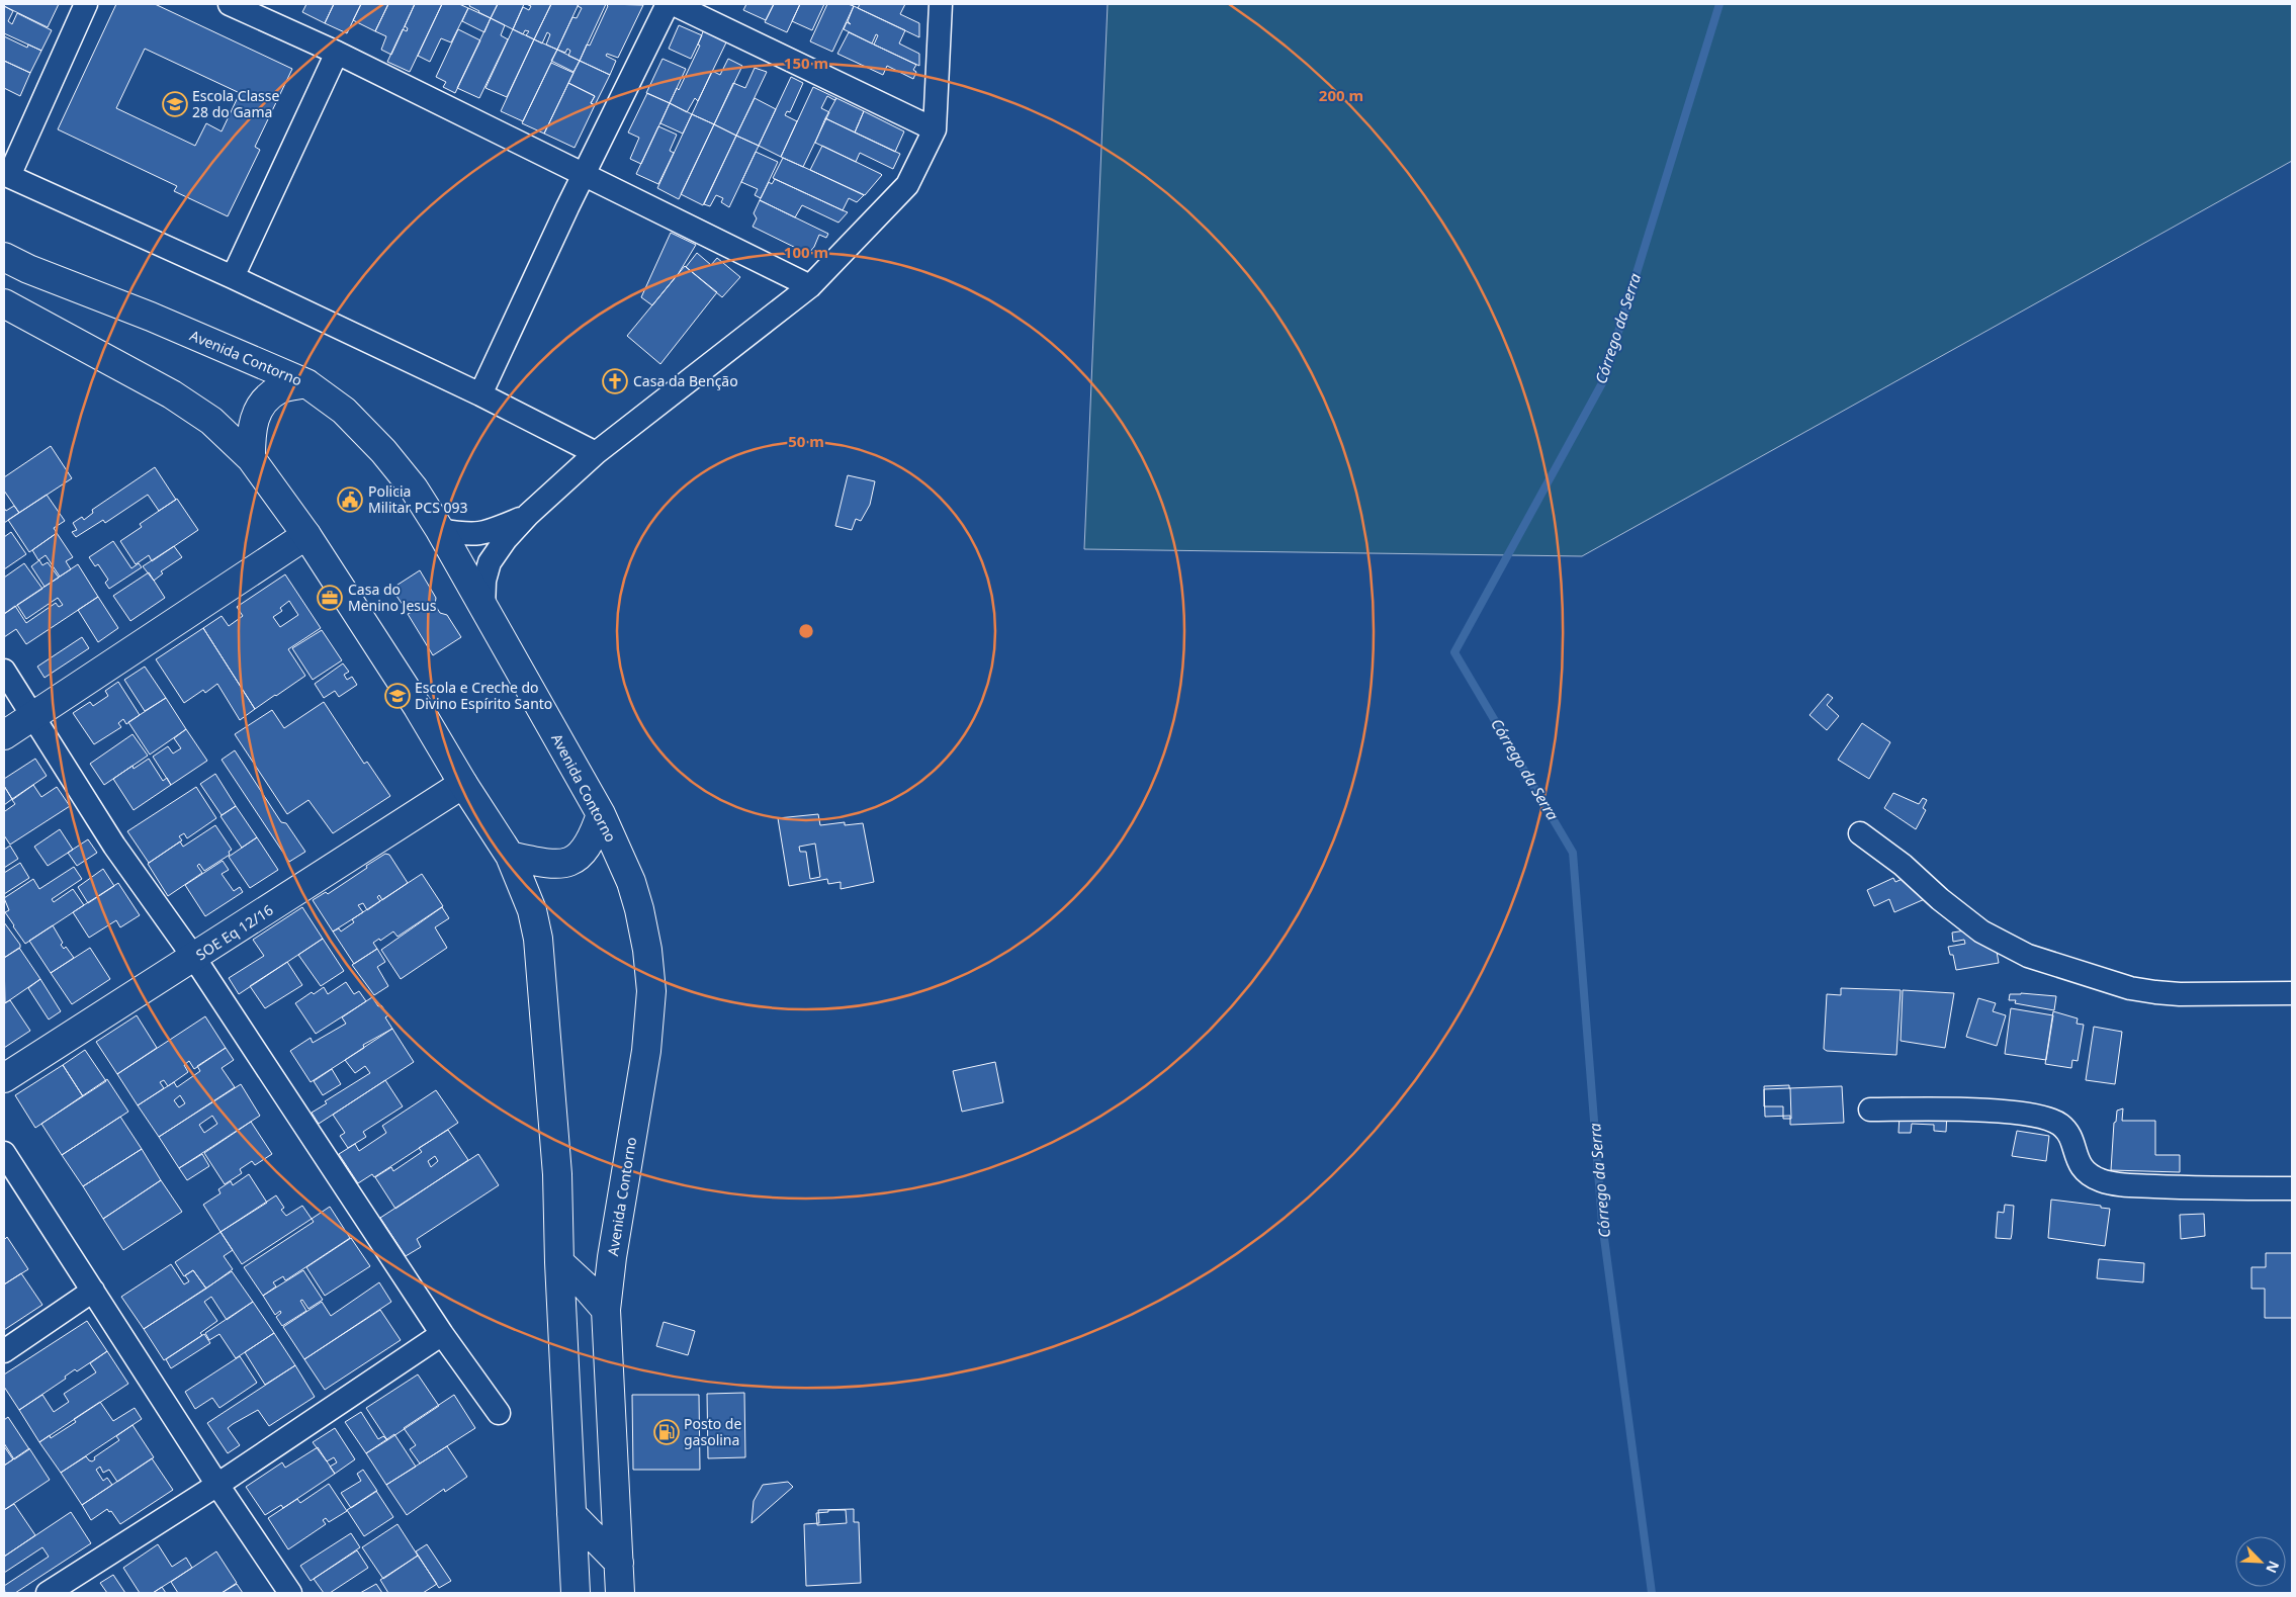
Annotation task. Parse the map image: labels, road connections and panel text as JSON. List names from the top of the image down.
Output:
{
  "streets": {
    "main road": ["Avenida Contorno", "SOE Eq 12/16"]
  },
  "water": ["Córrego da Serra"],
  "places": {
    "school or university": ["Escola Classe 28 do Gama", "Escola e Creche do Divino Espírito Santo"],
    "church": ["Casa da Benção"],
    "public building": ["Policia Militar PCS 093"],
    "office": ["Casa do Menino Jesus"],
    "fuel station": ["Posto de gasolina"]
  },
  "north": "bottom right",
  "rings": [
    "150 m",
    "200 m",
    "100 m",
    "50 m"
  ]
}
